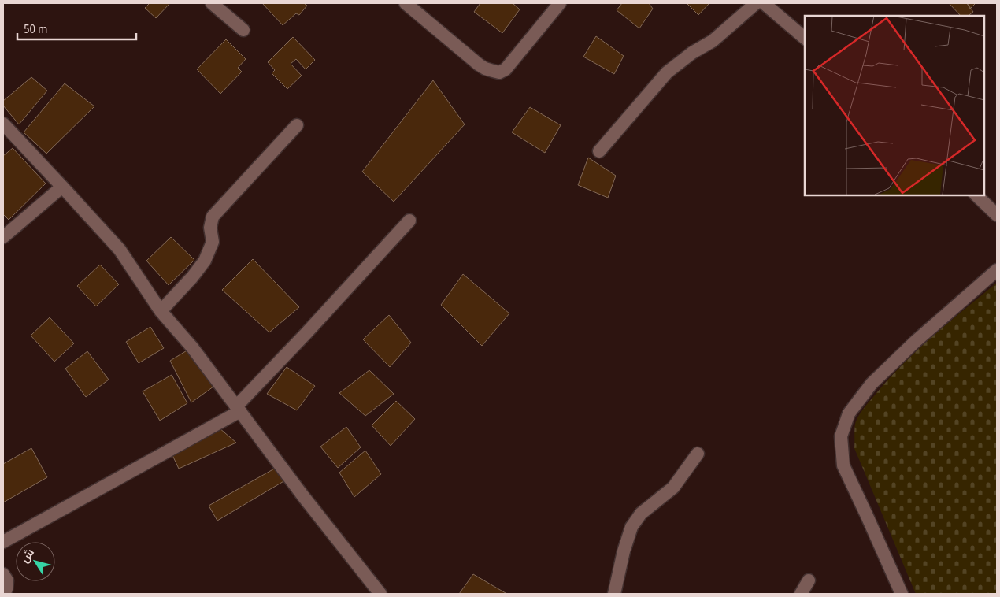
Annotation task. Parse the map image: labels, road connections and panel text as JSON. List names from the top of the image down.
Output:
{
  "scale_bar": "50 m",
  "north": "top left"
}
